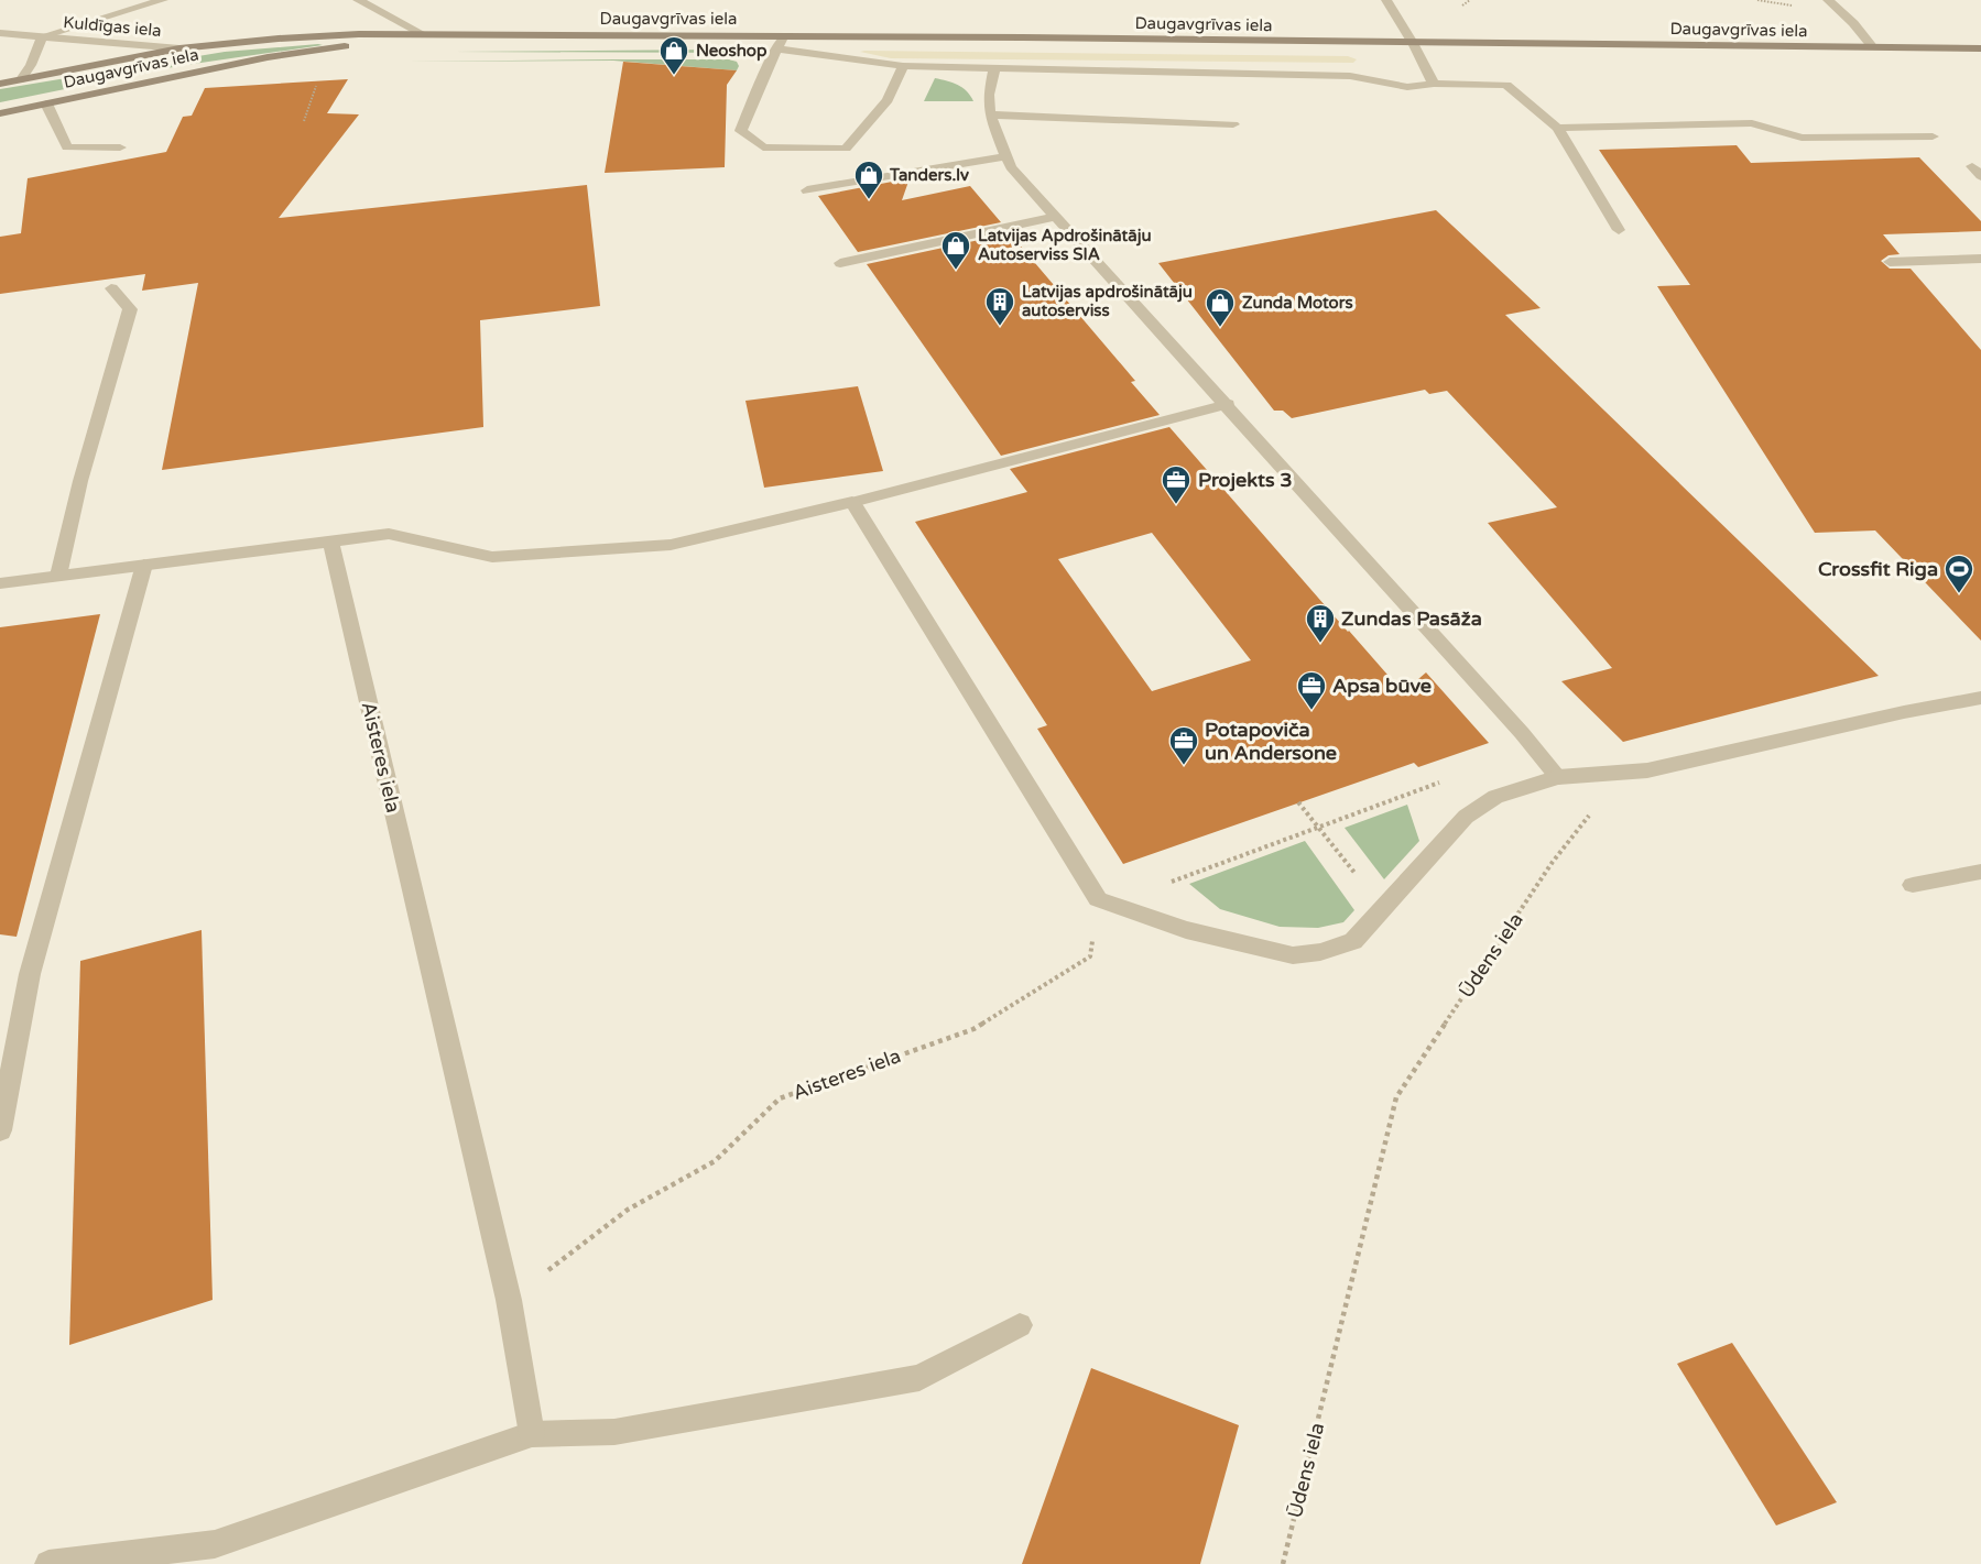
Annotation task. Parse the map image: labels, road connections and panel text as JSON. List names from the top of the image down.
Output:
{
  "streets": {
    "main road": ["Daugavgrīvas iela"],
    "street": ["Kuldīgas iela", "Aisteres iela"],
    "path": ["Ūdens iela"]
  },
  "crossings": [
    ["Daugavgrīvas iela", "Kuldīgas iela"]
  ],
  "places": {
    "shop": [
      "Neoshop",
      "Tanders.lv",
      "Latvijas Apdrošinātāju Autoserviss SIA",
      "Zunda Motors"
    ],
    "building": ["Latvijas apdrošinātāju autoserviss", "Zundas Pasāža"],
    "office": ["Projekts 3", "Apsa būve", "Potapoviča un Andersone"],
    "sports": ["Crossfit Riga"]
  }
}
